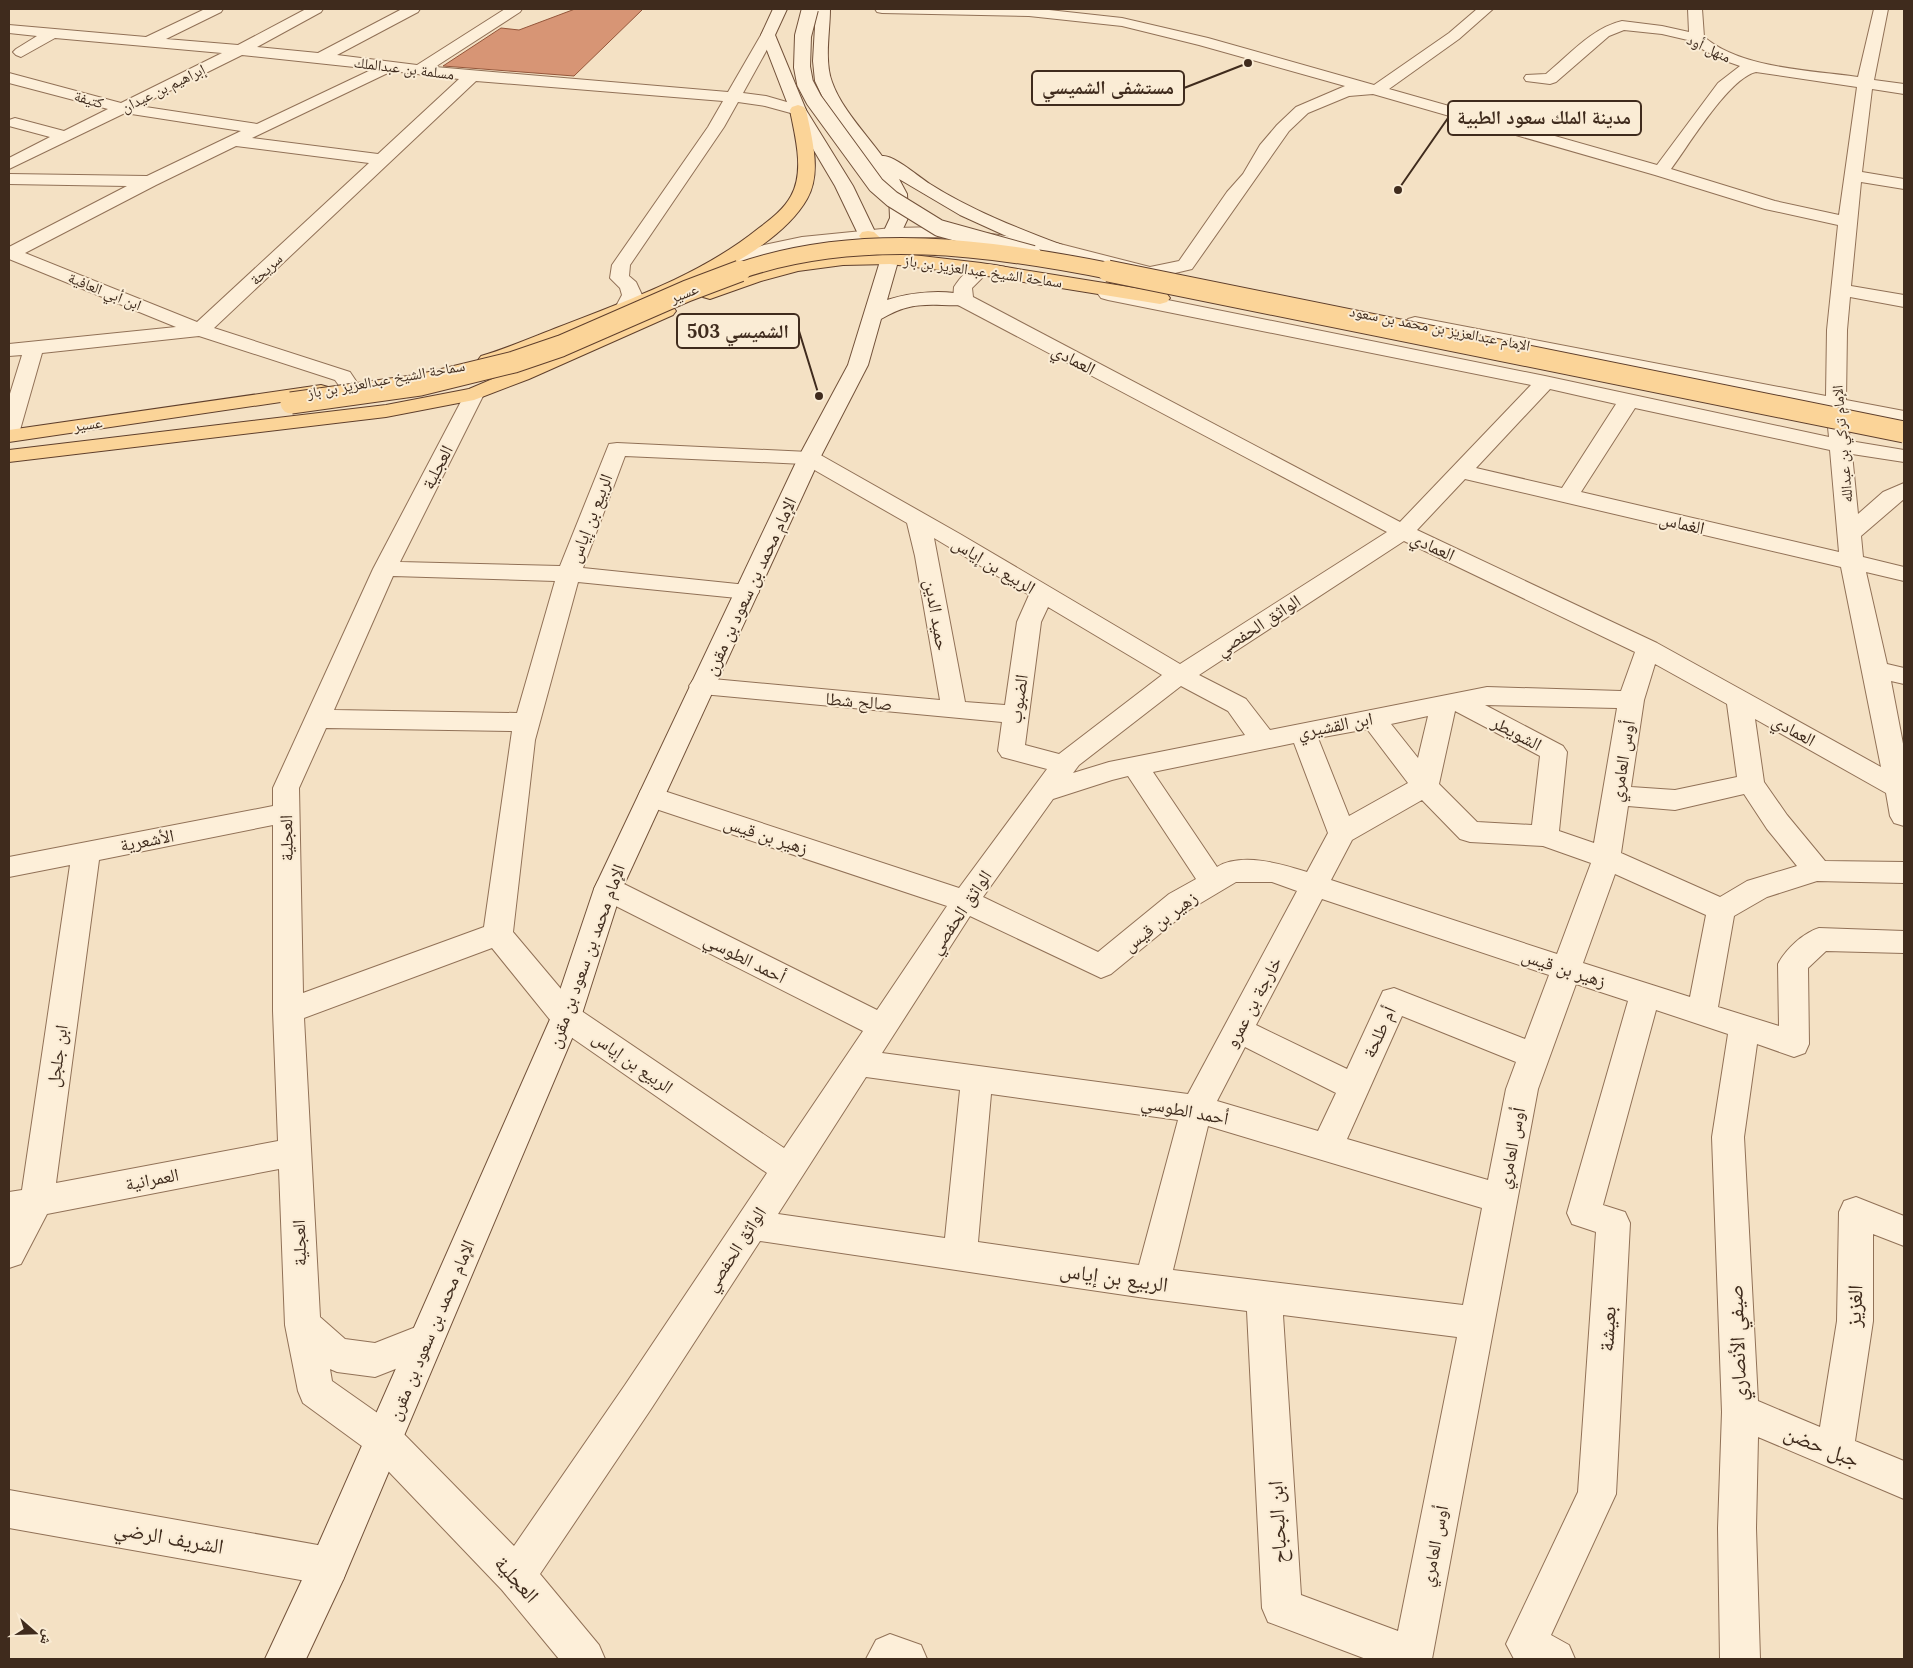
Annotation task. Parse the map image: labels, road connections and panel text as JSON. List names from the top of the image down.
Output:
{
  "streets": {
    "main road": ["سماحة الشيخ عبدالعزيز بن باز", "عسير", "الإمام عبدالعزيز بن محمد بن سعود"],
    "street": [
      "منهل أود",
      "مسلمة بن عبدالملك",
      "إبراهيم بن عيدان",
      "كتيفة",
      "سريحة",
      "ابن أبي العافية",
      "العمادي",
      "الإمام تركي بن عبدالله",
      "العجلية",
      "الربيع بن إياس",
      "الغماس",
      "الإمام محمد بن سعود بن مقرن",
      "حميد الدين",
      "الواثق الحفصي",
      "الضبوب",
      "صالح شطا",
      "ابن القشيري",
      "الشويطر",
      "أوس العامري",
      "زهير بن قيس",
      "الأشعرية",
      "أحمد الطوسي",
      "خارجة بن عمرو",
      "أم طلحة",
      "ابن جلجل",
      "العمرانية",
      "الغزيز",
      "بعيشة",
      "صيفي الأنصاري",
      "جبل حضن",
      "ابن البحباح",
      "الشريف الرضي"
    ]
  },
  "crossings": [
    ["منهل أود", "الإمام تركي بن عبدالله"],
    ["مسلمة بن عبدالملك", "إبراهيم بن عيدان"],
    ["مسلمة بن عبدالملك", "سريحة"],
    ["مسلمة بن عبدالملك", "سماحة الشيخ عبدالعزيز بن باز"],
    ["إبراهيم بن عيدان", "كتيفة"],
    ["سريحة", "ابن أبي العافية"],
    ["سماحة الشيخ عبدالعزيز بن باز", "ابن أبي العافية"],
    ["سماحة الشيخ عبدالعزيز بن باز", "عسير"],
    ["سماحة الشيخ عبدالعزيز بن باز", "الإمام عبدالعزيز بن محمد بن سعود"],
    ["سماحة الشيخ عبدالعزيز بن باز", "الإمام محمد بن سعود بن مقرن"],
    ["عسير", "الإمام عبدالعزيز بن محمد بن سعود"],
    ["عسير", "الإمام محمد بن سعود بن مقرن"],
    ["الإمام عبدالعزيز بن محمد بن سعود", "الإمام تركي بن عبدالله"],
    ["الإمام عبدالعزيز بن محمد بن سعود", "الواثق الحفصي"],
    ["العمادي", "الإمام تركي بن عبدالله"],
    ["العمادي", "الواثق الحفصي"],
    ["العمادي", "أوس العامري"],
    ["الإمام تركي بن عبدالله", "الغماس"],
    ["العجلية", "الإمام محمد بن سعود بن مقرن"],
    ["العجلية", "الواثق الحفصي"],
    ["العجلية", "الأشعرية"],
    ["العجلية", "العمرانية"],
    ["الربيع بن إياس", "الإمام محمد بن سعود بن مقرن"],
    ["الربيع بن إياس", "حميد الدين"],
    ["الربيع بن إياس", "الواثق الحفصي"],
    ["الربيع بن إياس", "الضبوب"],
    ["الربيع بن إياس", "ابن القشيري"],
    ["الربيع بن إياس", "أوس العامري"],
    ["الربيع بن إياس", "خارجة بن عمرو"],
    ["الربيع بن إياس", "ابن البحباح"],
    ["الغماس", "الواثق الحفصي"],
    ["الإمام محمد بن سعود بن مقرن", "صالح شطا"],
    ["الإمام محمد بن سعود بن مقرن", "زهير بن قيس"],
    ["الإمام محمد بن سعود بن مقرن", "أحمد الطوسي"],
    ["الإمام محمد بن سعود بن مقرن", "الشريف الرضي"],
    ["حميد الدين", "صالح شطا"],
    ["الواثق الحفصي", "الضبوب"],
    ["الواثق الحفصي", "ابن القشيري"],
    ["الواثق الحفصي", "زهير بن قيس"],
    ["الواثق الحفصي", "أحمد الطوسي"],
    ["الضبوب", "صالح شطا"],
    ["ابن القشيري", "الشويطر"],
    ["ابن القشيري", "أوس العامري"],
    ["أوس العامري", "زهير بن قيس"],
    ["أوس العامري", "أحمد الطوسي"],
    ["أوس العامري", "أم طلحة"],
    ["أوس العامري", "ابن البحباح"],
    ["زهير بن قيس", "خارجة بن عمرو"],
    ["زهير بن قيس", "بعيشة"],
    ["زهير بن قيس", "صيفي الأنصاري"],
    ["الأشعرية", "ابن جلجل"],
    ["أحمد الطوسي", "خارجة بن عمرو"],
    ["أحمد الطوسي", "أم طلحة"],
    ["ابن جلجل", "العمرانية"],
    ["الغزيز", "جبل حضن"],
    ["صيفي الأنصاري", "جبل حضن"]
  ],
  "places": ["مستشفى الشميسي", "مدينة الملك سعود الطبية", "الشميسي 503"],
  "north": "right"
}
